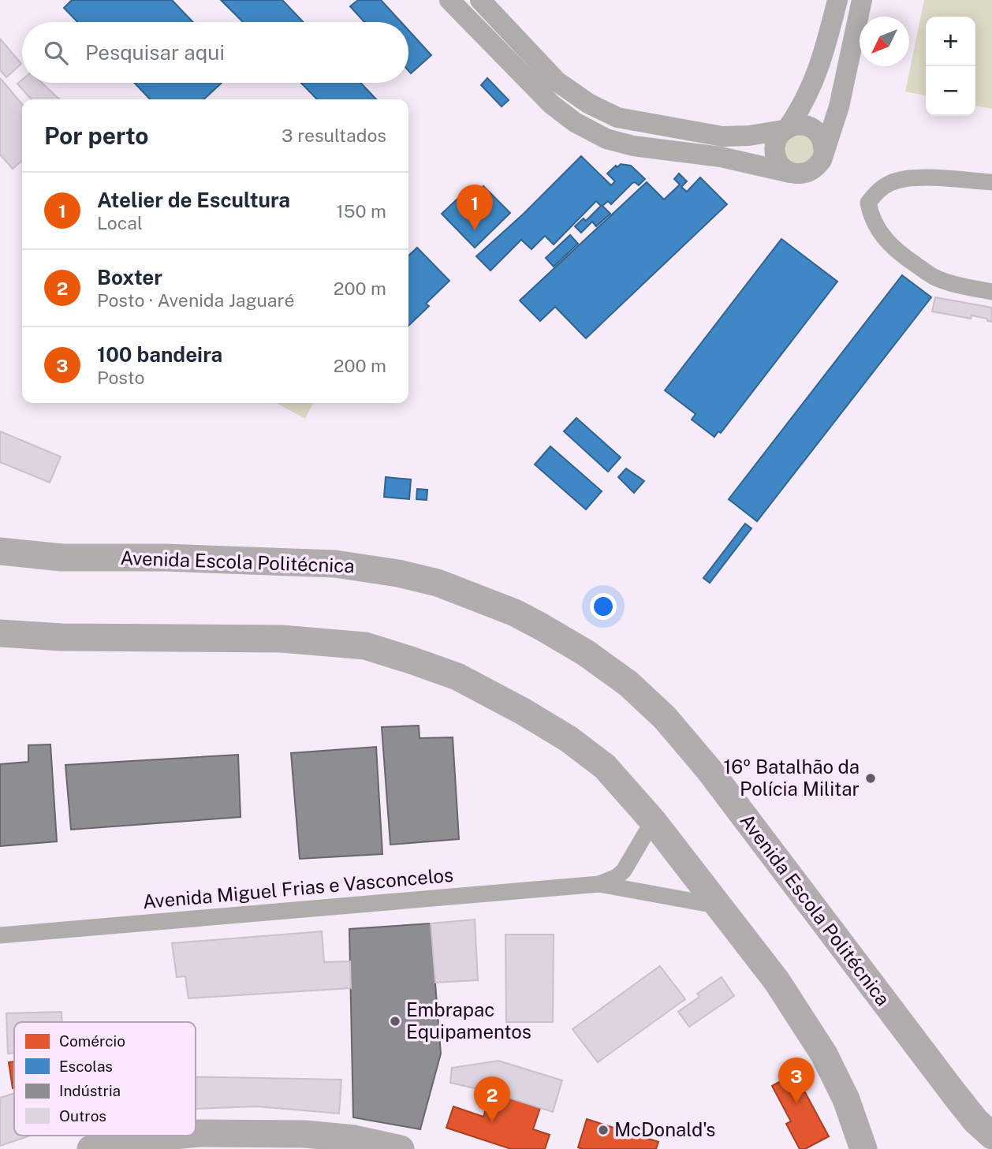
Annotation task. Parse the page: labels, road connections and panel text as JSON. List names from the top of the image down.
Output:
{
  "streets": {
    "highway": ["Avenida Escola Politécnica"],
    "street": ["Avenida Miguel Frias e Vasconcelos"]
  },
  "places": ["16º Batalhão da Polícia Militar", "Embrapac Equipamentos", "McDonald's"],
  "legend": [
    "Comércio",
    "Escolas",
    "Indústria",
    "Outros"
  ],
  "north": "bottom left",
  "page": {
    "map_buttons": ["+", "−"],
    "search": "Pesquisar aqui",
    "heading": ["Por perto", "3 resultados"],
    "list": [
      {
        "mark": "1",
        "name": "Atelier de Escultura",
        "note": "Local",
        "value": "150 m"
      },
      {
        "mark": "2",
        "name": "Boxter",
        "note": "Posto · Avenida Jaguaré",
        "value": "200 m"
      },
      {
        "mark": "3",
        "name": "100 bandeira",
        "note": "Posto",
        "value": "200 m"
      }
    ],
    "pins": ["1", "3", "2"]
  }
}
